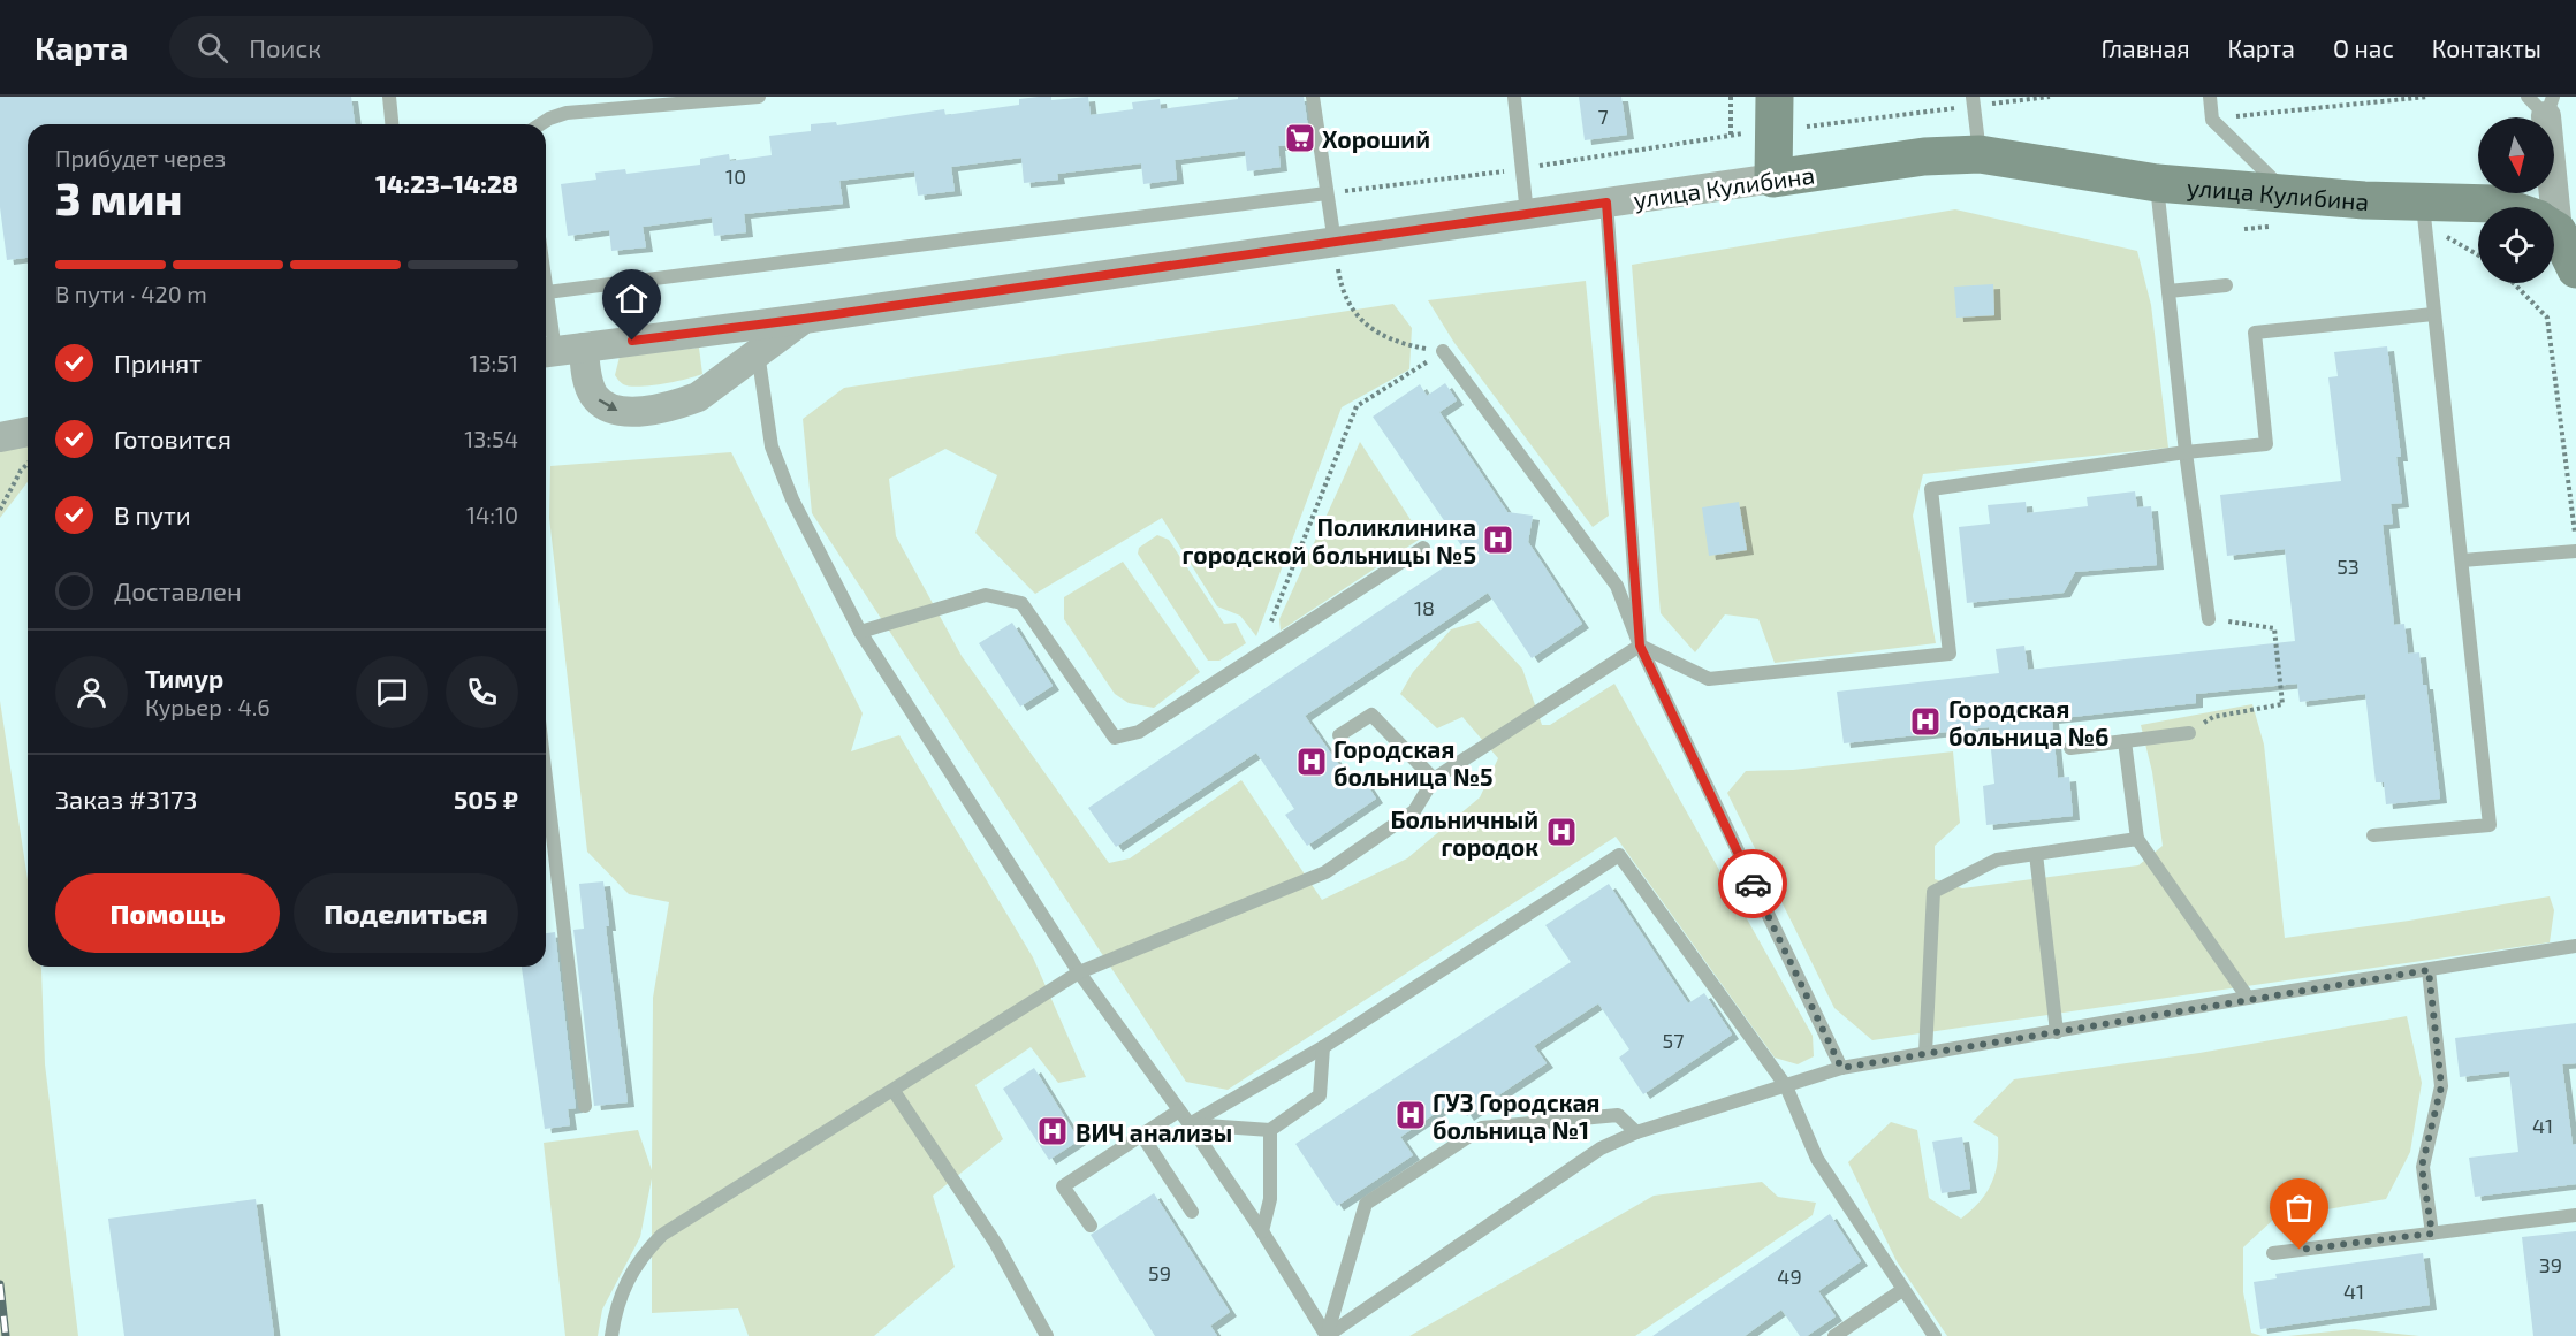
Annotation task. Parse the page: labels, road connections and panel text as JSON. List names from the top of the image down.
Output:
{
  "streets": {
    "street": ["улица Кулибина"]
  },
  "places": {
    "supermarket": ["Хороший"],
    "hospital": [
      "Поликлиника городской больницы №5",
      "Городская больница №6",
      "Городская больница №5",
      "Больничный городок",
      "ГУЗ Городская больница №1",
      "ВИЧ анализы"
    ]
  },
  "house_numbers": [
    "7",
    "10",
    "53",
    "18",
    "57",
    "41",
    "39",
    "59",
    "49",
    "41"
  ],
  "north": "bottom",
  "page": {
    "header": "Карта",
    "search": "Поиск",
    "nav": [
      "Главная",
      "Карта",
      "О нас",
      "Контакты"
    ],
    "heading": ["3 мин", "Прибудет через", "14:23–14:28"],
    "panel": [
      "Тимур",
      "Курьер · 4.6",
      "Заказ #3173",
      "505 ₽"
    ],
    "bar": "В пути · 420 m",
    "list": [
      ["Принят", "13:51"],
      ["Готовится", "13:54"],
      ["В пути", "14:10"],
      "Доставлен"
    ],
    "buttons": ["Помощь", "Поделиться"]
  }
}
